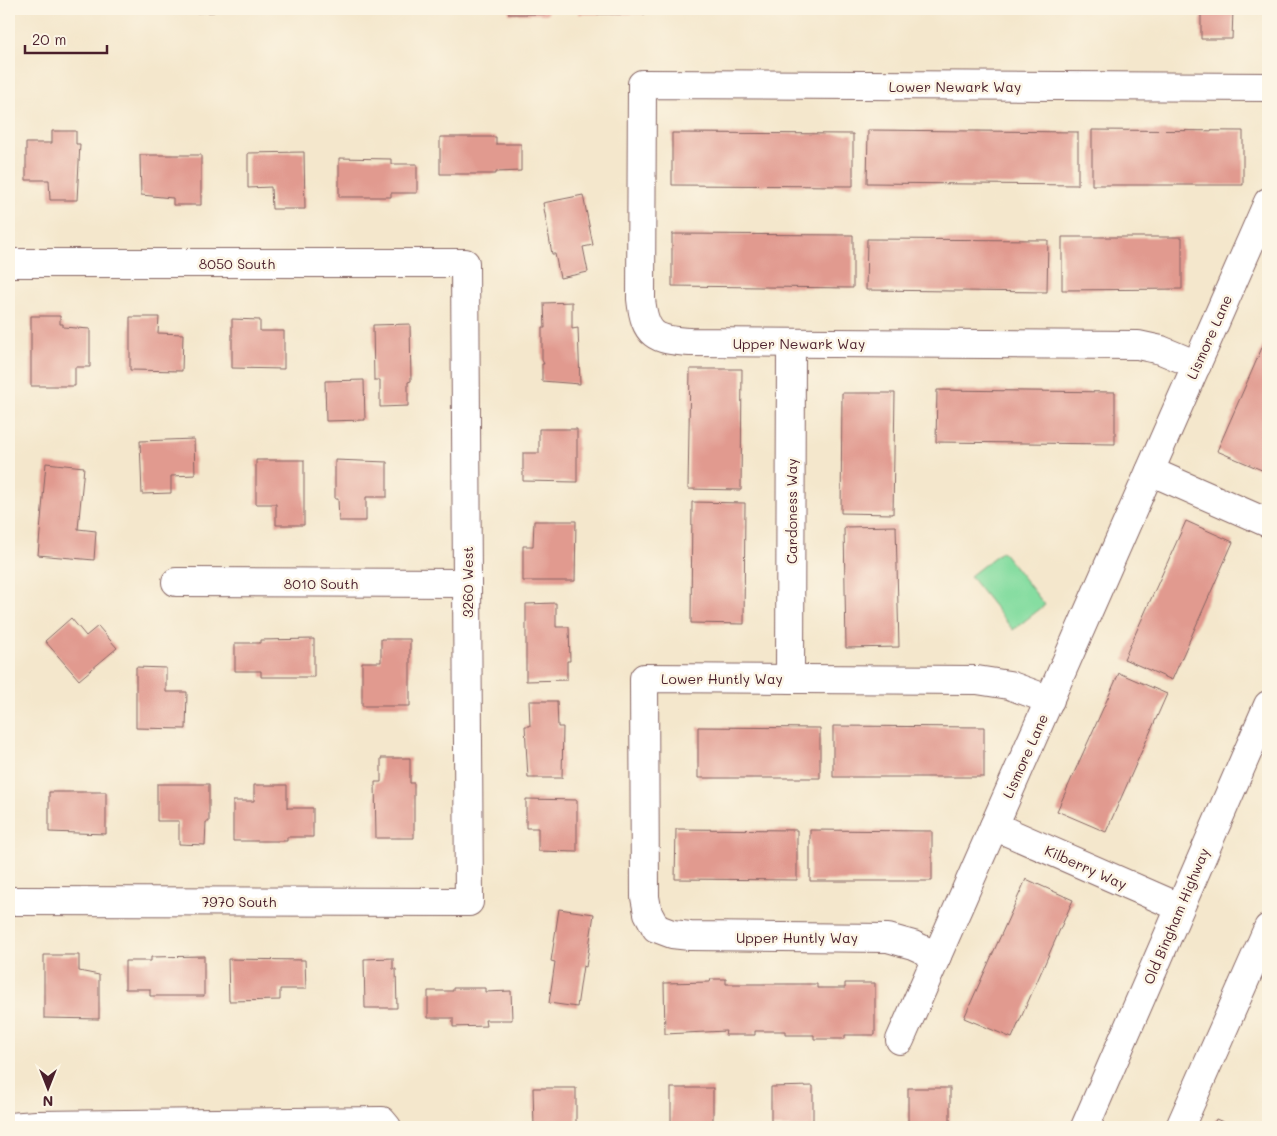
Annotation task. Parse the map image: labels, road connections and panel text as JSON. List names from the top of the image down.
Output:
{
  "streets": {
    "street": [
      "Lower Newark Way",
      "8050 South",
      "Lismore Lane",
      "Upper Newark Way",
      "Cardoness Way",
      "3260 West",
      "8010 South",
      "Lower Huntly Way",
      "Kilberry Way",
      "7970 South",
      "Old Bingham Highway",
      "Upper Huntly Way"
    ]
  },
  "crossings": [
    ["Lower Newark Way", "Upper Newark Way"],
    ["8050 South", "3260 West"],
    ["Lismore Lane", "Upper Newark Way"],
    ["Lismore Lane", "Lower Huntly Way"],
    ["Lismore Lane", "Kilberry Way"],
    ["Lismore Lane", "Upper Huntly Way"],
    ["Upper Newark Way", "Cardoness Way"],
    ["Cardoness Way", "Lower Huntly Way"],
    ["3260 West", "8010 South"],
    ["3260 West", "7970 South"],
    ["Lower Huntly Way", "Upper Huntly Way"],
    ["Kilberry Way", "Old Bingham Highway"]
  ],
  "scale_bar": "20 m",
  "north": "bottom"
}
